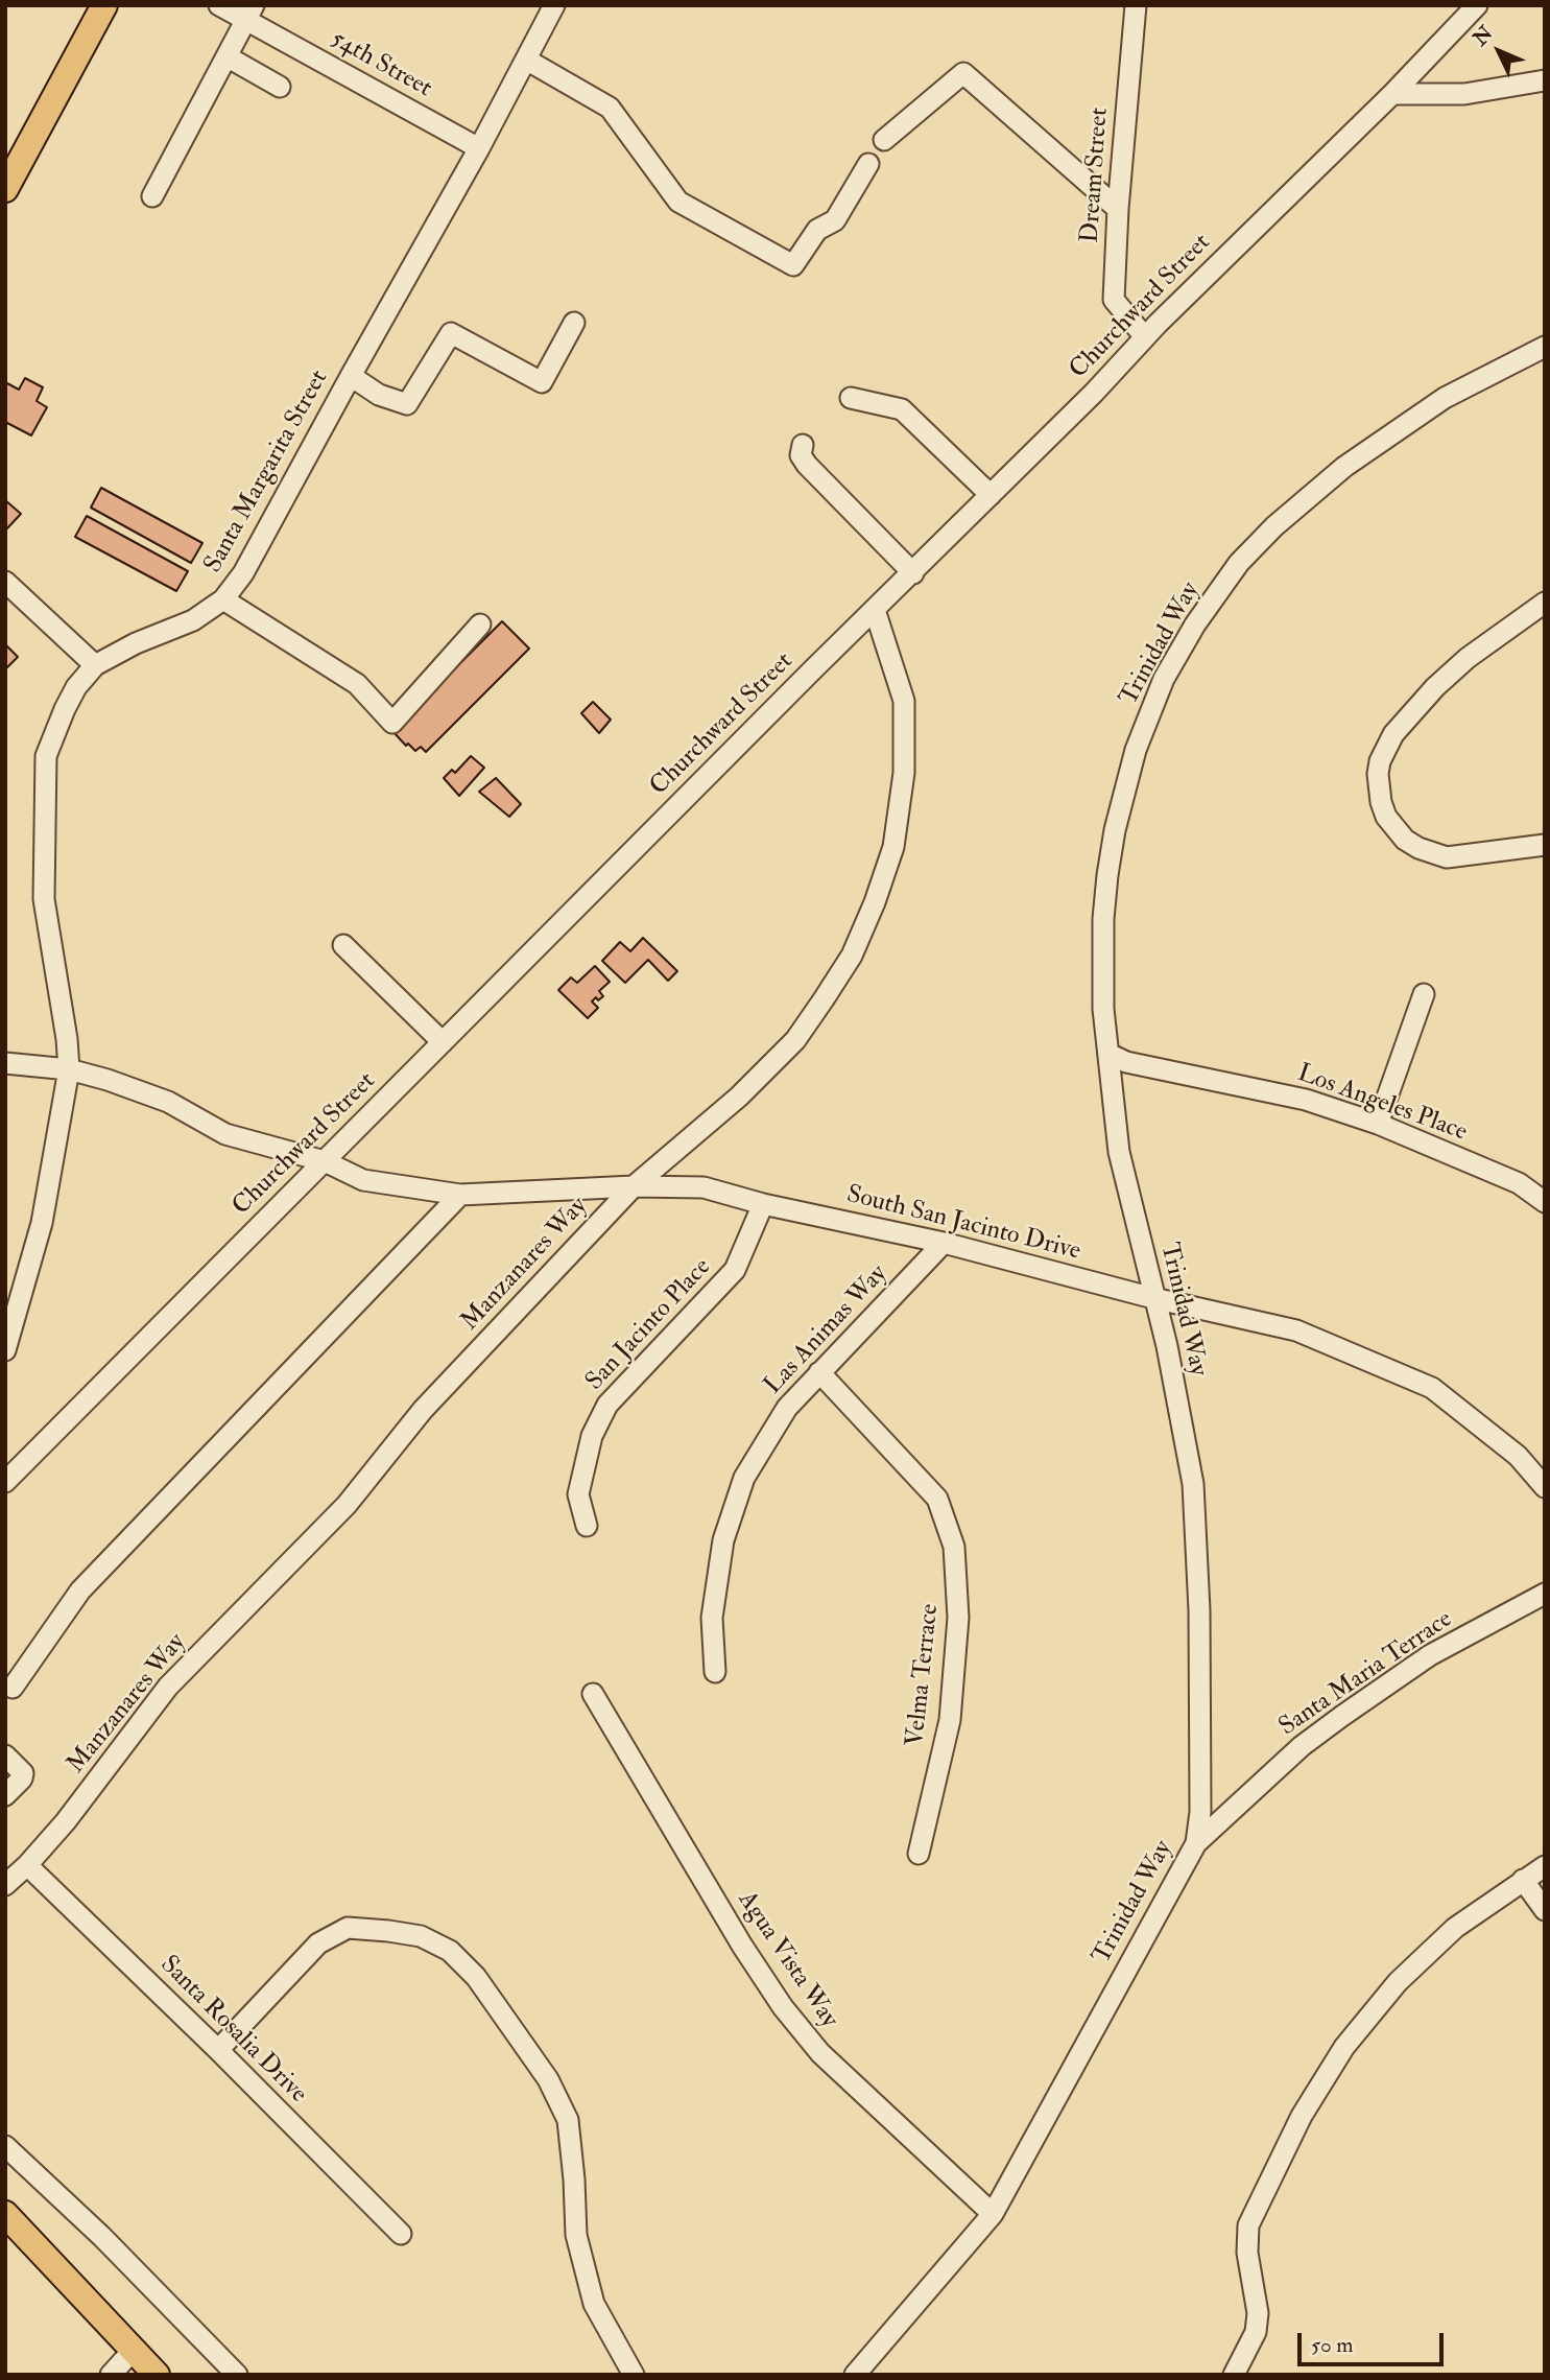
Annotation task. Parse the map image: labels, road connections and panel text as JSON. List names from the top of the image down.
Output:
{
  "streets": {
    "street": [
      "54th Street",
      "Dream Street",
      "Churchward Street",
      "Santa Margarita Street",
      "Trinidad Way",
      "Los Angeles Place",
      "South San Jacinto Drive",
      "Manzanares Way",
      "San Jacinto Place",
      "Las Animas Way",
      "Santa Maria Terrace",
      "Velma Terrace",
      "Agua Vista Way",
      "Santa Rosalia Drive"
    ]
  },
  "crossings": [
    ["54th Street", "Santa Margarita Street"],
    ["Dream Street", "Churchward Street"],
    ["Churchward Street", "South San Jacinto Drive"],
    ["Churchward Street", "Manzanares Way"],
    ["Santa Margarita Street", "South San Jacinto Drive"],
    ["Trinidad Way", "Los Angeles Place"],
    ["Trinidad Way", "South San Jacinto Drive"],
    ["Trinidad Way", "Santa Maria Terrace"],
    ["Trinidad Way", "Agua Vista Way"],
    ["South San Jacinto Drive", "Manzanares Way"],
    ["South San Jacinto Drive", "San Jacinto Place"],
    ["South San Jacinto Drive", "Las Animas Way"],
    ["Manzanares Way", "Santa Rosalia Drive"],
    ["Las Animas Way", "Velma Terrace"]
  ],
  "scale_bar": "50 m",
  "north": "top left"
}
